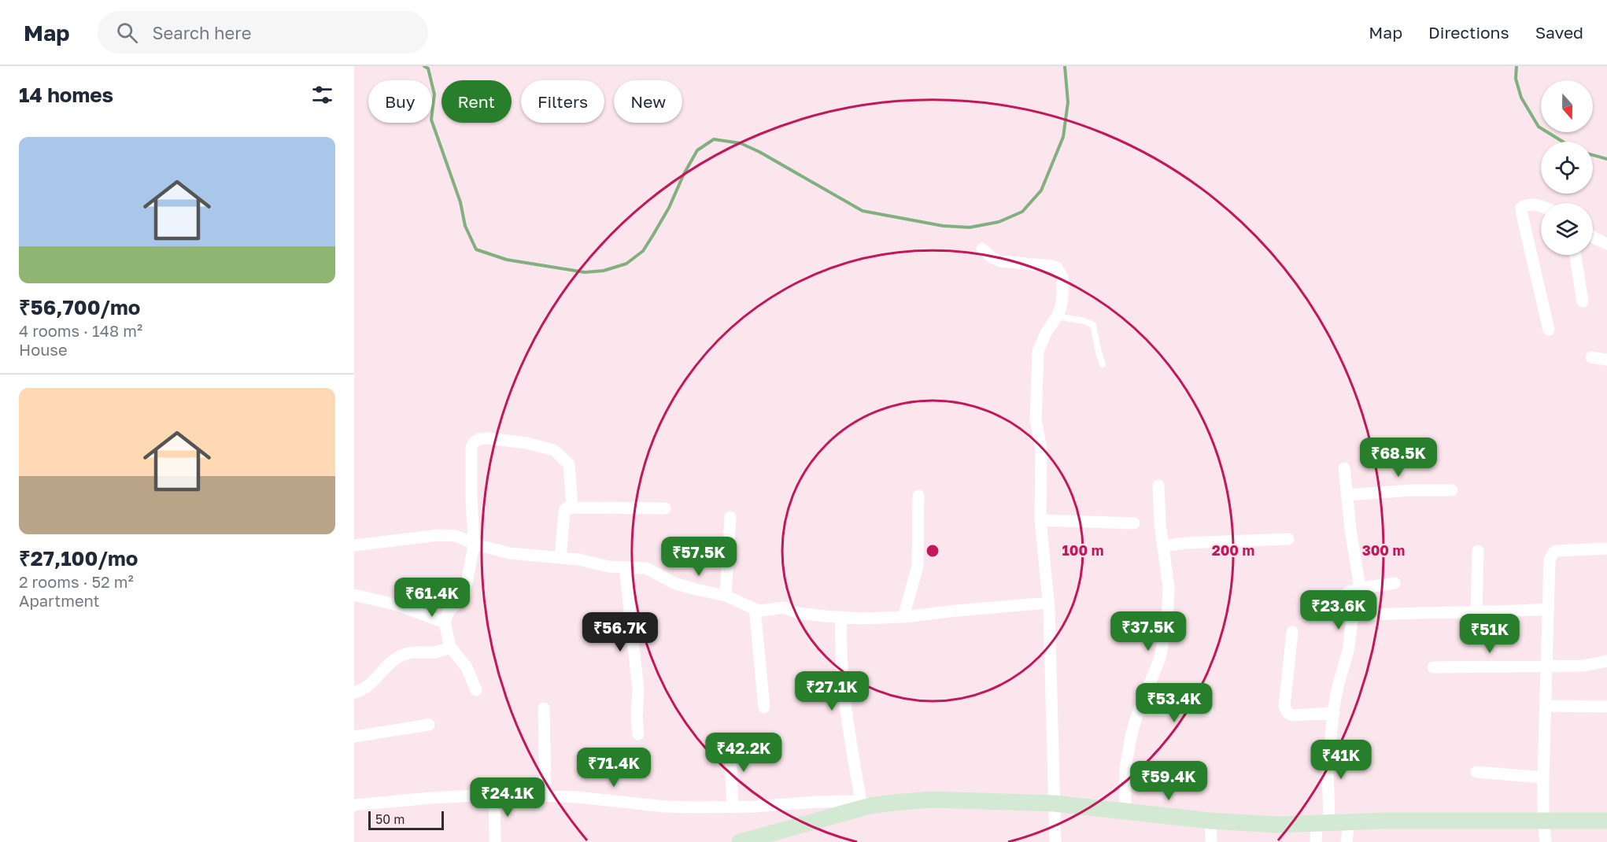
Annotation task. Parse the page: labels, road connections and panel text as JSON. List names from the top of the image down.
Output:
{
  "scale_bar": "50 m",
  "north": "bottom",
  "page": {
    "header": "Map",
    "search": "Search here",
    "nav": ["Map", "Directions", "Saved"],
    "heading": "14 homes",
    "chip": [
      "Buy",
      "Rent",
      "Filters",
      "New"
    ],
    "list": [
      {
        "name": "₹56,700/mo",
        "note": "4 rooms · 148 m² · House"
      },
      {
        "name": "₹27,100/mo",
        "note": "2 rooms · 52 m² · Apartment"
      }
    ],
    "price": [
      "₹68.5K",
      "₹57.5K",
      "₹61.4K",
      "₹23.6K",
      "₹37.5K",
      "₹56.7K",
      "₹51K",
      "₹27.1K",
      "₹53.4K",
      "₹42.2K",
      "₹41K",
      "₹71.4K",
      "₹59.4K",
      "₹24.1K"
    ],
    "scale": "50 m"
  },
  "rings": ["100 m", "200 m", "300 m"]
}
